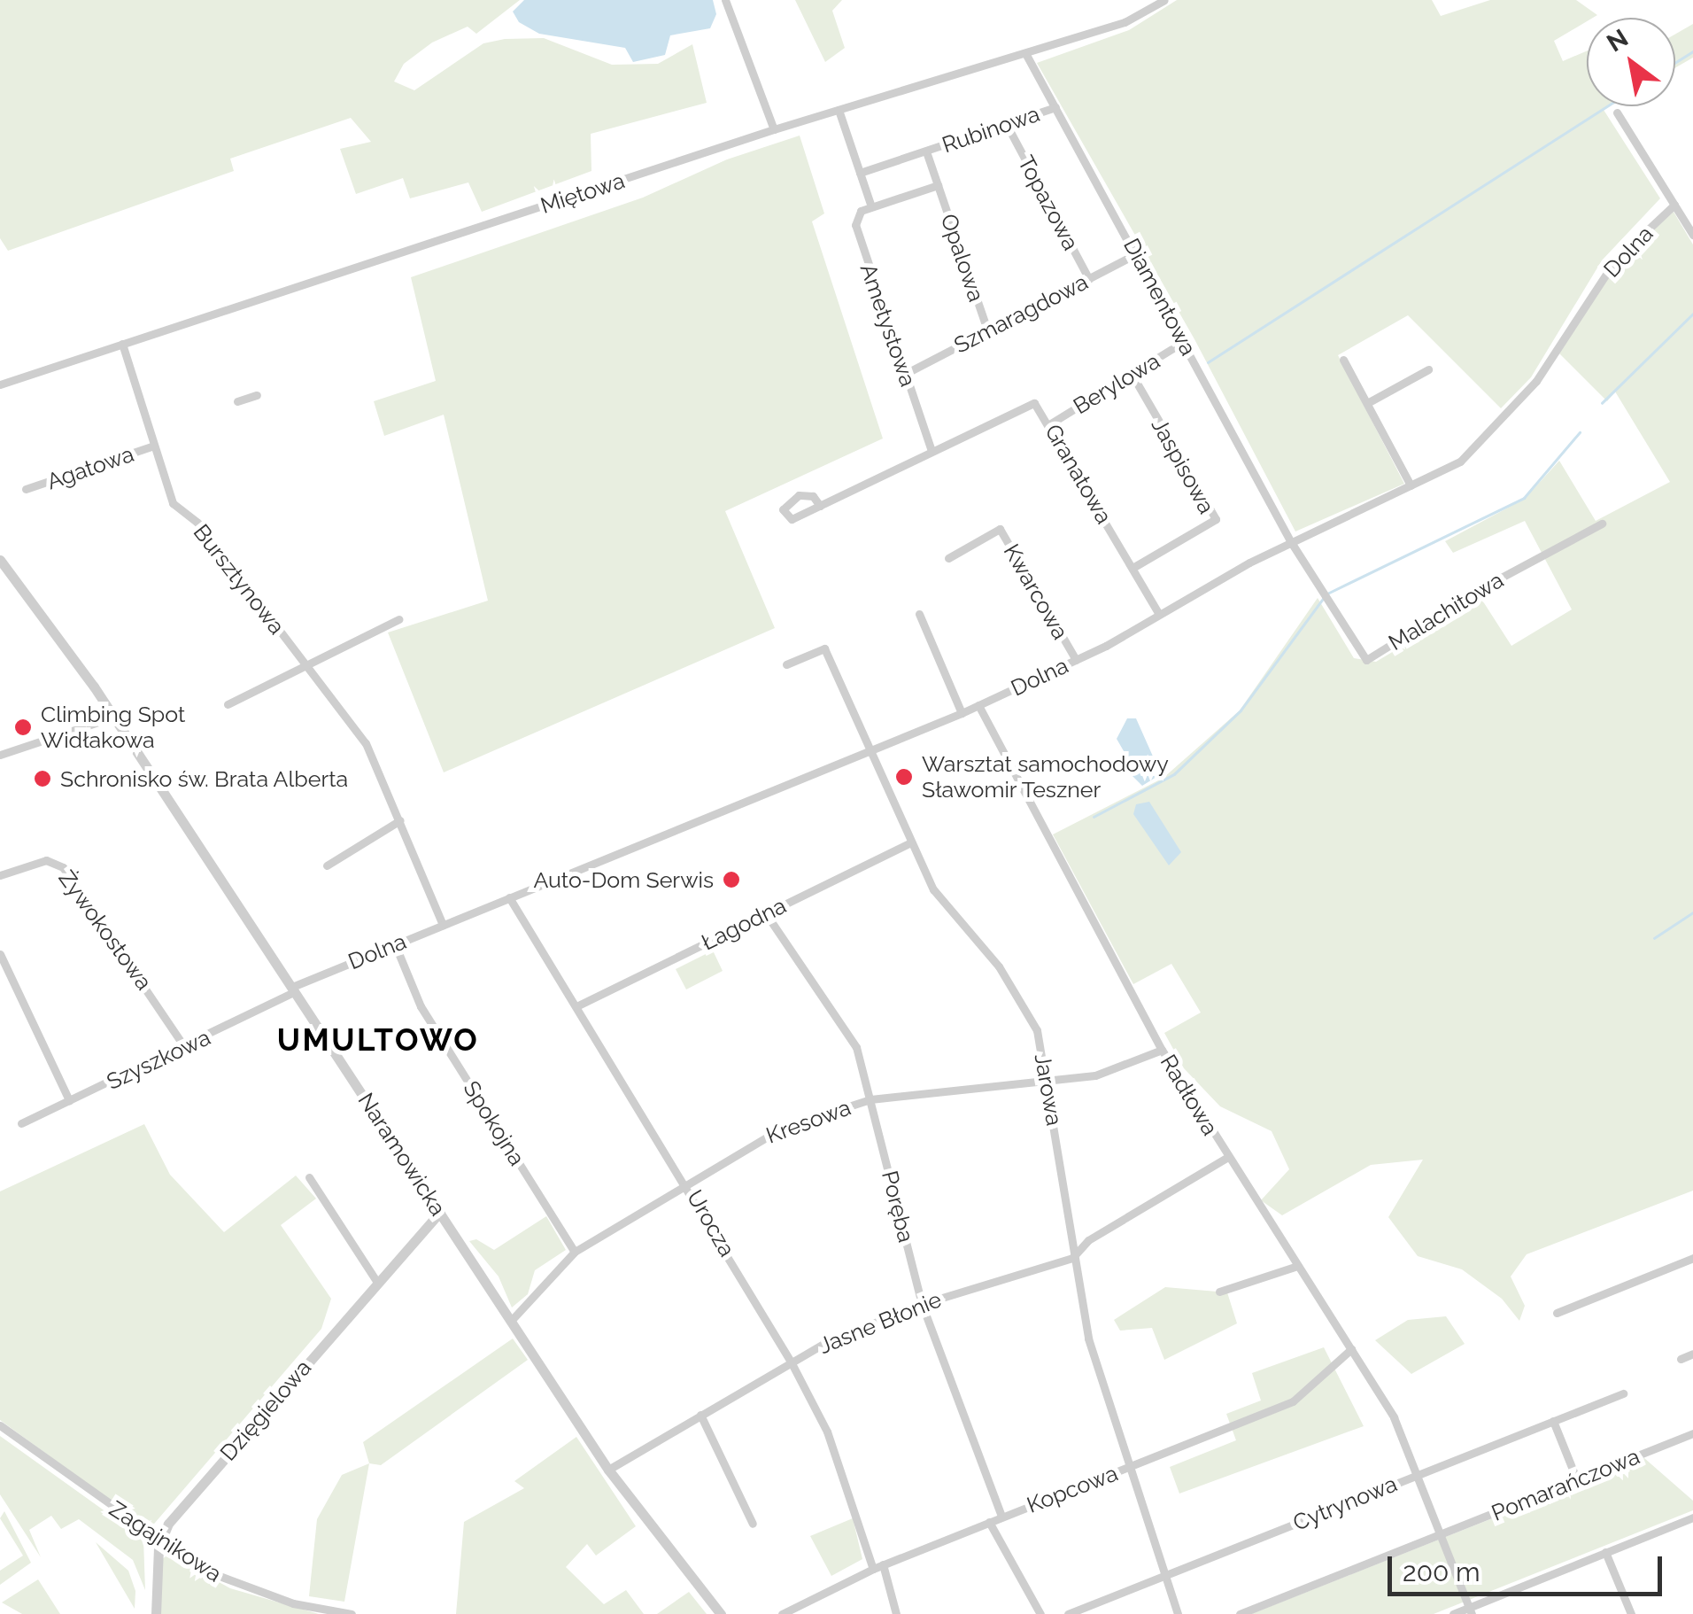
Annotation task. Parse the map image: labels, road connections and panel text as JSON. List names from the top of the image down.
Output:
{
  "streets": {
    "street": [
      "Rubinowa",
      "Miętowa",
      "Topazowa",
      "Dolna",
      "Opalowa",
      "Diamentowa",
      "Szmaragdowa",
      "Ametystowa",
      "Berylowa",
      "Jaspisowa",
      "Agatowa",
      "Granatowa",
      "Bursztynowa",
      "Kwarcowa",
      "Malachitowa",
      "Łagodna",
      "Żywokostowa",
      "Szyszkowa",
      "Jarowa",
      "Radłowa",
      "Kresowa",
      "Spokojna",
      "Naramowicka",
      "Poręba",
      "Urocza",
      "Jasne Błonie",
      "Dzięgielowa",
      "Pomarańczowa",
      "Kopcowa",
      "Cytrynowa",
      "Zagajnikowa"
    ]
  },
  "crossings": [
    ["Rubinowa", "Topazowa"],
    ["Rubinowa", "Opalowa"],
    ["Rubinowa", "Diamentowa"],
    ["Rubinowa", "Ametystowa"],
    ["Miętowa", "Diamentowa"],
    ["Miętowa", "Bursztynowa"],
    ["Topazowa", "Szmaragdowa"],
    ["Dolna", "Diamentowa"],
    ["Dolna", "Granatowa"],
    ["Dolna", "Bursztynowa"],
    ["Dolna", "Kwarcowa"],
    ["Dolna", "Malachitowa"],
    ["Dolna", "Szyszkowa"],
    ["Dolna", "Jarowa"],
    ["Dolna", "Radłowa"],
    ["Dolna", "Spokojna"],
    ["Dolna", "Naramowicka"],
    ["Dolna", "Urocza"],
    ["Opalowa", "Szmaragdowa"],
    ["Diamentowa", "Szmaragdowa"],
    ["Diamentowa", "Berylowa"],
    ["Diamentowa", "Malachitowa"],
    ["Szmaragdowa", "Ametystowa"],
    ["Ametystowa", "Granatowa"],
    ["Berylowa", "Jaspisowa"],
    ["Berylowa", "Granatowa"],
    ["Jaspisowa", "Granatowa"],
    ["Agatowa", "Bursztynowa"],
    ["Łagodna", "Jarowa"],
    ["Łagodna", "Poręba"],
    ["Łagodna", "Urocza"],
    ["Żywokostowa", "Szyszkowa"],
    ["Szyszkowa", "Naramowicka"],
    ["Jarowa", "Kresowa"],
    ["Jarowa", "Jasne Błonie"],
    ["Jarowa", "Kopcowa"],
    ["Jarowa", "Cytrynowa"],
    ["Radłowa", "Kresowa"],
    ["Radłowa", "Pomarańczowa"],
    ["Radłowa", "Kopcowa"],
    ["Radłowa", "Cytrynowa"],
    ["Kresowa", "Spokojna"],
    ["Kresowa", "Naramowicka"],
    ["Kresowa", "Poręba"],
    ["Kresowa", "Urocza"],
    ["Naramowicka", "Jasne Błonie"],
    ["Naramowicka", "Dzięgielowa"],
    ["Poręba", "Jasne Błonie"],
    ["Poręba", "Kopcowa"],
    ["Urocza", "Jasne Błonie"],
    ["Urocza", "Kopcowa"],
    ["Dzięgielowa", "Zagajnikowa"]
  ],
  "districts": ["UMULTOWO"],
  "places": [
    "Climbing Spot Widłakowa",
    "Warsztat samochodowy Sławomir Teszner",
    "Schronisko św. Brata Alberta",
    "Auto-Dom Serwis"
  ],
  "scale_bar": "200 m",
  "north": "top left"
}
